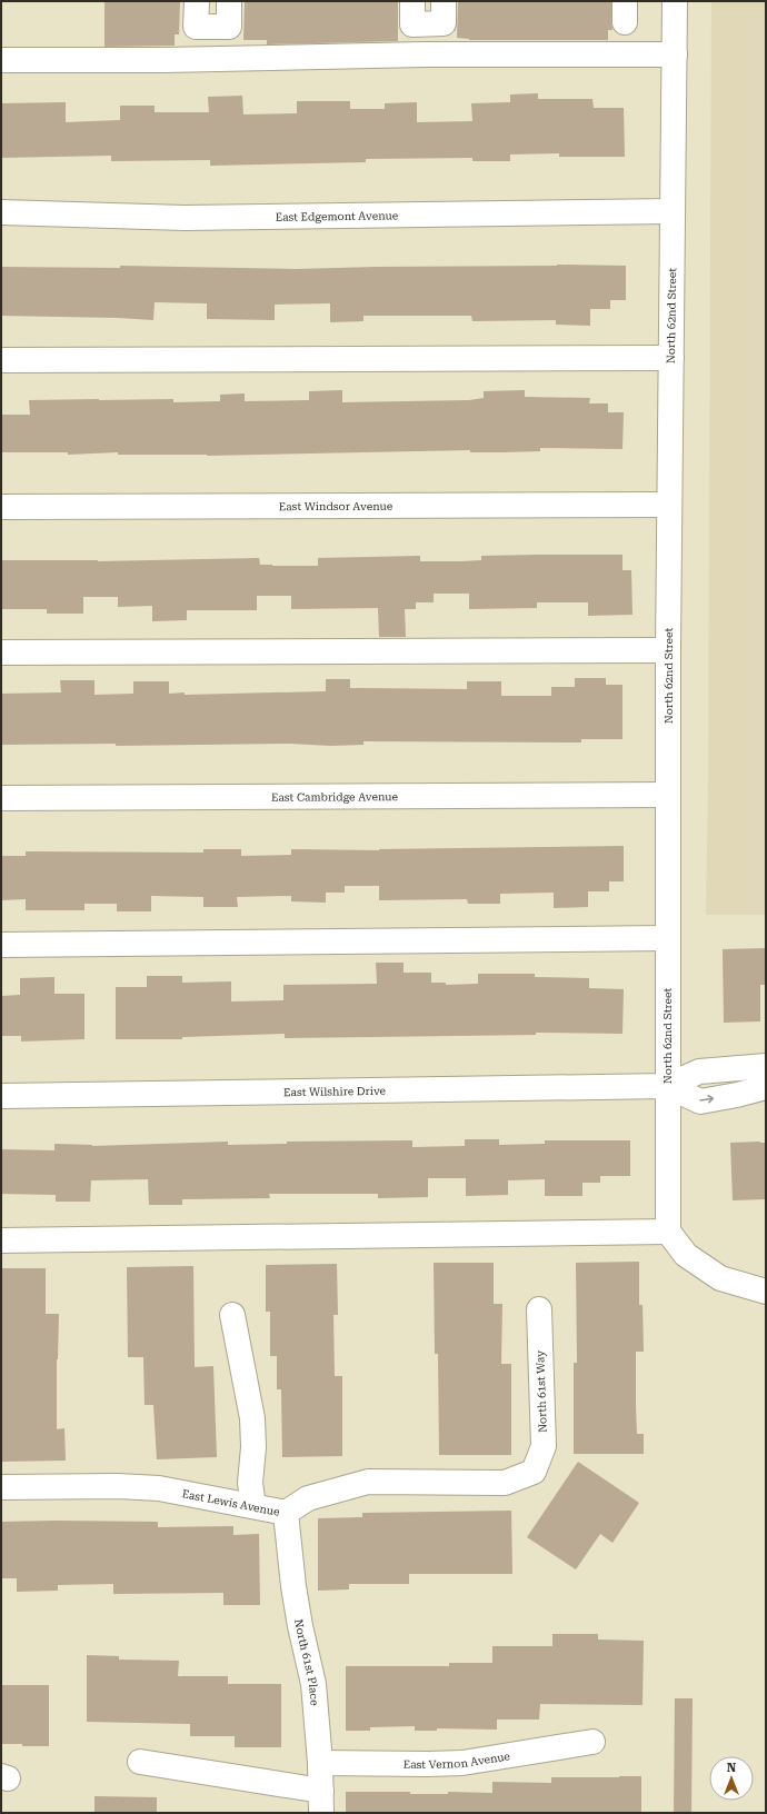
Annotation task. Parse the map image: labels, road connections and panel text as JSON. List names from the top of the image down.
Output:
{
  "streets": {
    "street": [
      "East Edgemont Avenue",
      "North 62nd Street",
      "East Windsor Avenue",
      "East Cambridge Avenue",
      "East Wilshire Drive",
      "North 61st Way",
      "East Lewis Avenue",
      "North 61st Place",
      "East Vernon Avenue"
    ]
  },
  "crossings": [
    ["East Edgemont Avenue", "North 62nd Street"],
    ["North 62nd Street", "East Windsor Avenue"],
    ["North 62nd Street", "East Cambridge Avenue"],
    ["North 62nd Street", "East Wilshire Drive"],
    ["North 61st Way", "East Lewis Avenue"],
    ["East Lewis Avenue", "North 61st Place"],
    ["North 61st Place", "East Vernon Avenue"]
  ],
  "north": "top"
}
